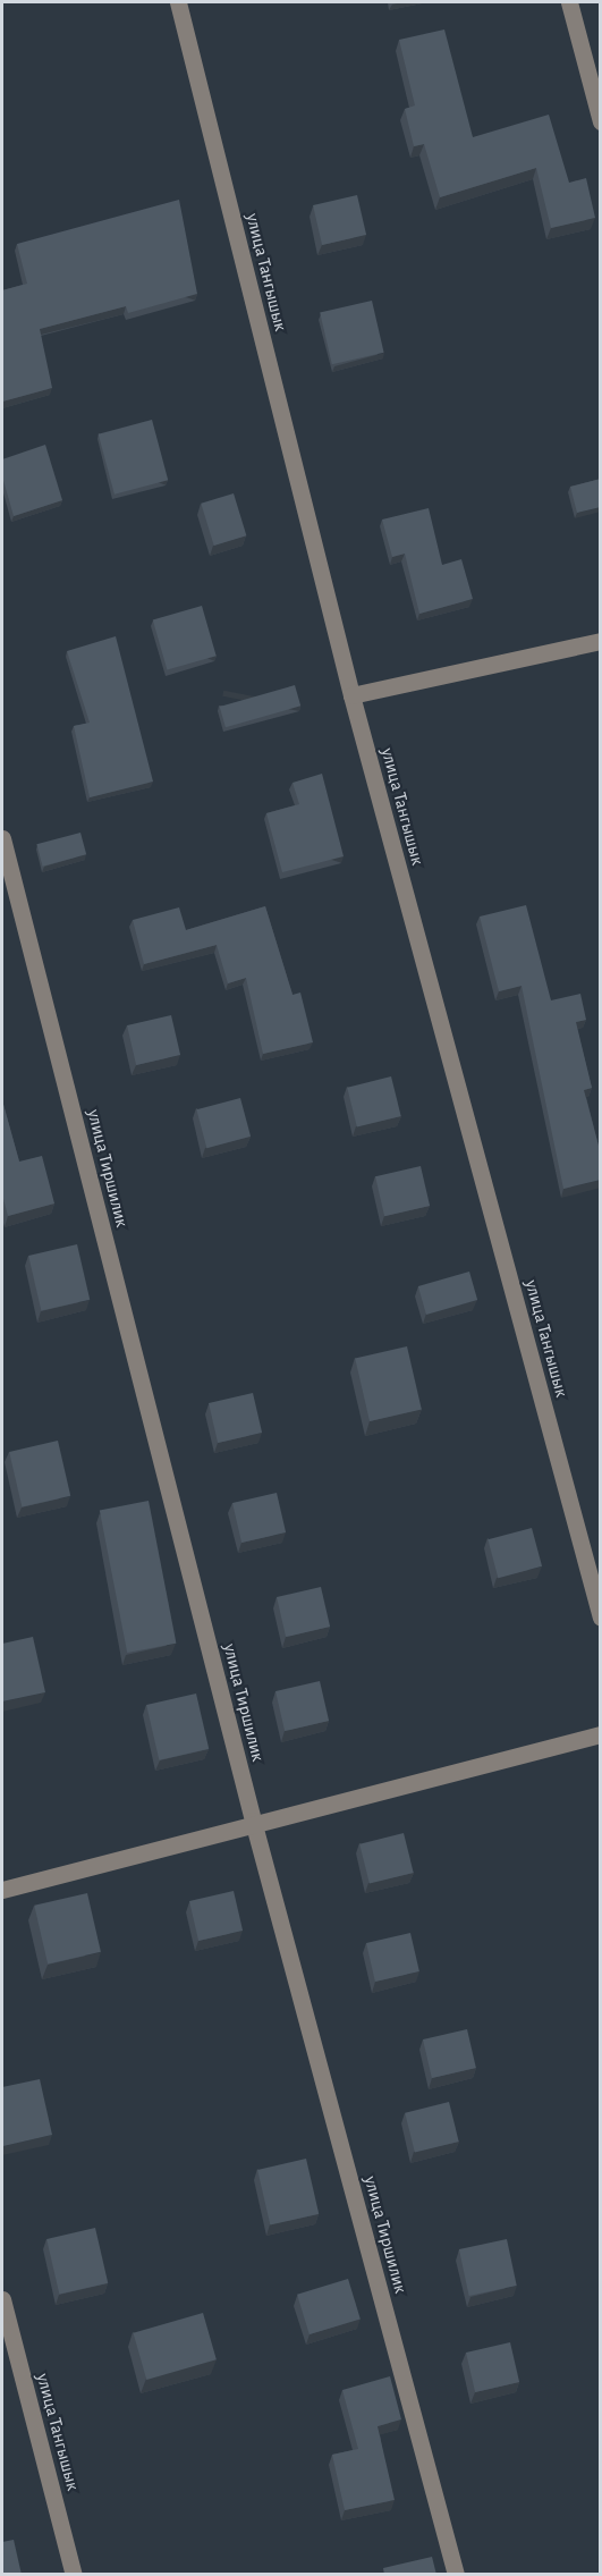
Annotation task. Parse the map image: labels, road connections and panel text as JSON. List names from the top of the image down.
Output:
{
  "streets": {
    "street": ["улица Тангышык", "улица Тиршилик"]
  }
}
